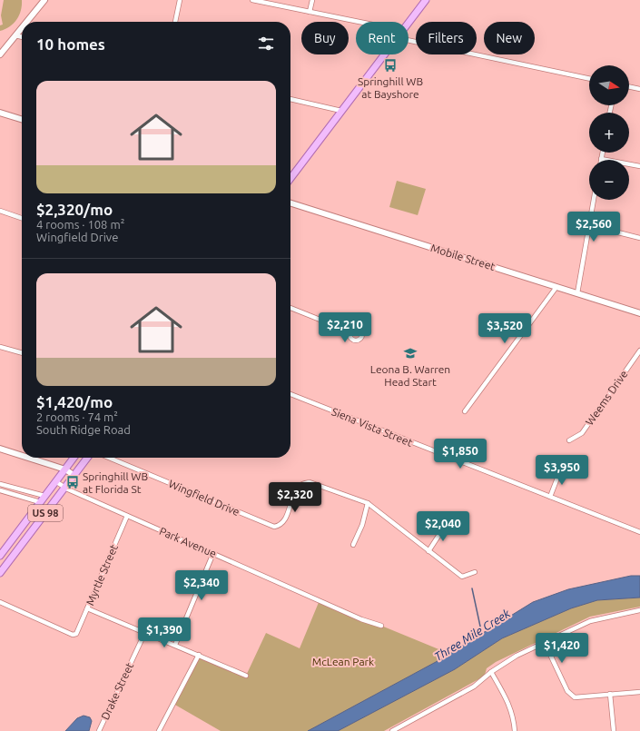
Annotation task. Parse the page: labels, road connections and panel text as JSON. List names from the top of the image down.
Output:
{
  "streets": {
    "main road": ["US 98"],
    "street": [
      "Mobile Street",
      "Weems Drive",
      "Siena Vista Street",
      "Wingfield Drive",
      "Park Avenue",
      "Myrtle Street",
      "Drake Street"
    ]
  },
  "crossings": [
    ["US 98", "Park Avenue"],
    ["Park Avenue", "Myrtle Street"]
  ],
  "water": ["Three Mile Creek"],
  "parks": ["McLean Park"],
  "places": {
    "bus stop": ["Springhill WB at Bayshore", "Springhill WB at Florida St"],
    "school or university": ["Leona B. Warren Head Start"]
  },
  "north": "right",
  "page": {
    "chip": [
      "Buy",
      "Rent",
      "Filters",
      "New"
    ],
    "heading": "10 homes",
    "map_buttons": ["+", "−"],
    "list": [
      {
        "name": "$2,320/mo",
        "note": "4 rooms · 108 m² · Wingfield Drive"
      },
      {
        "name": "$1,420/mo",
        "note": "2 rooms · 74 m² · South Ridge Road"
      }
    ],
    "price": [
      "$2,560",
      "$2,210",
      "$3,520",
      "$1,850",
      "$3,950",
      "$2,320",
      "$2,040",
      "$2,340",
      "$1,390",
      "$1,420"
    ]
  }
}
